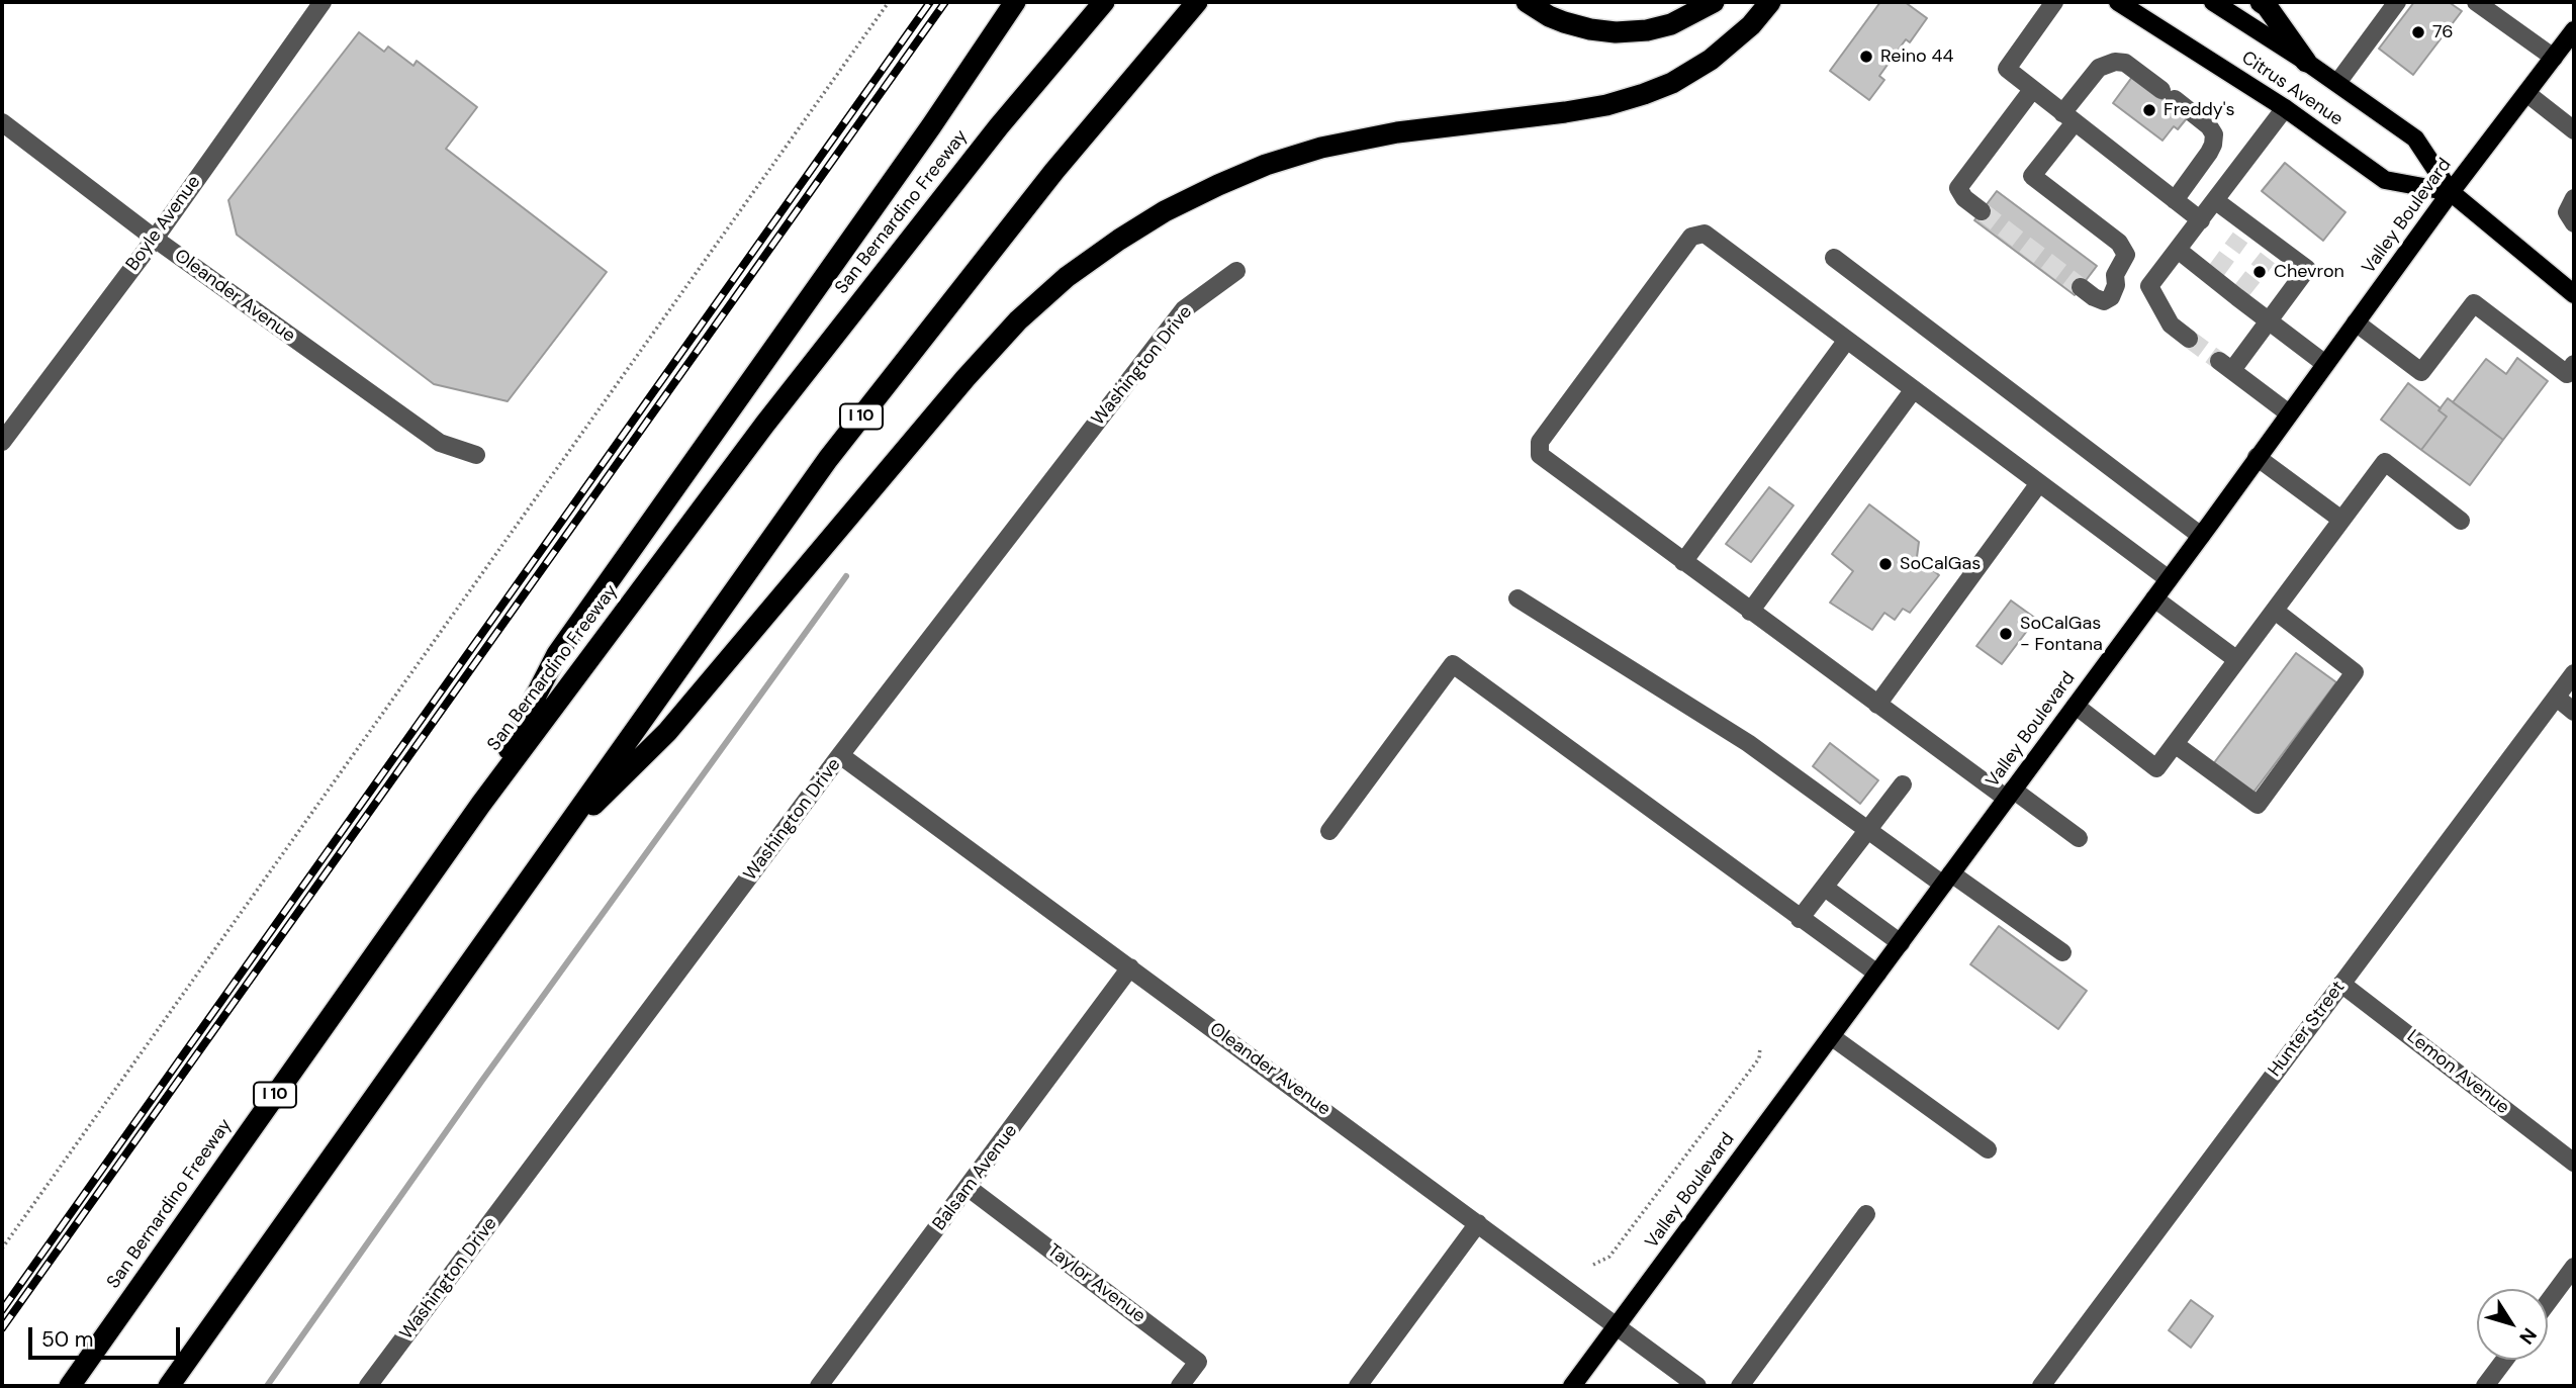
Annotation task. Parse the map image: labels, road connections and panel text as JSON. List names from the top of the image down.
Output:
{
  "streets": {
    "highway": ["San Bernardino Freeway", "I 10"],
    "main road": ["Citrus Avenue", "Valley Boulevard"],
    "street": [
      "Boyle Avenue",
      "Oleander Avenue",
      "Washington Drive",
      "Hunter Street",
      "Lemon Avenue",
      "Balsam Avenue",
      "Taylor Avenue"
    ]
  },
  "crossings": [
    ["Citrus Avenue", "Valley Boulevard"],
    ["Valley Boulevard", "Oleander Avenue"],
    ["Boyle Avenue", "Oleander Avenue"],
    ["Oleander Avenue", "Washington Drive"],
    ["Oleander Avenue", "Balsam Avenue"],
    ["Hunter Street", "Lemon Avenue"],
    ["Balsam Avenue", "Taylor Avenue"]
  ],
  "places": [
    "76",
    "Reino 44",
    "Freddy's",
    "Chevron",
    "SoCalGas",
    "SoCalGas - Fontana"
  ],
  "scale_bar": "50 m",
  "north": "bottom right"
}
